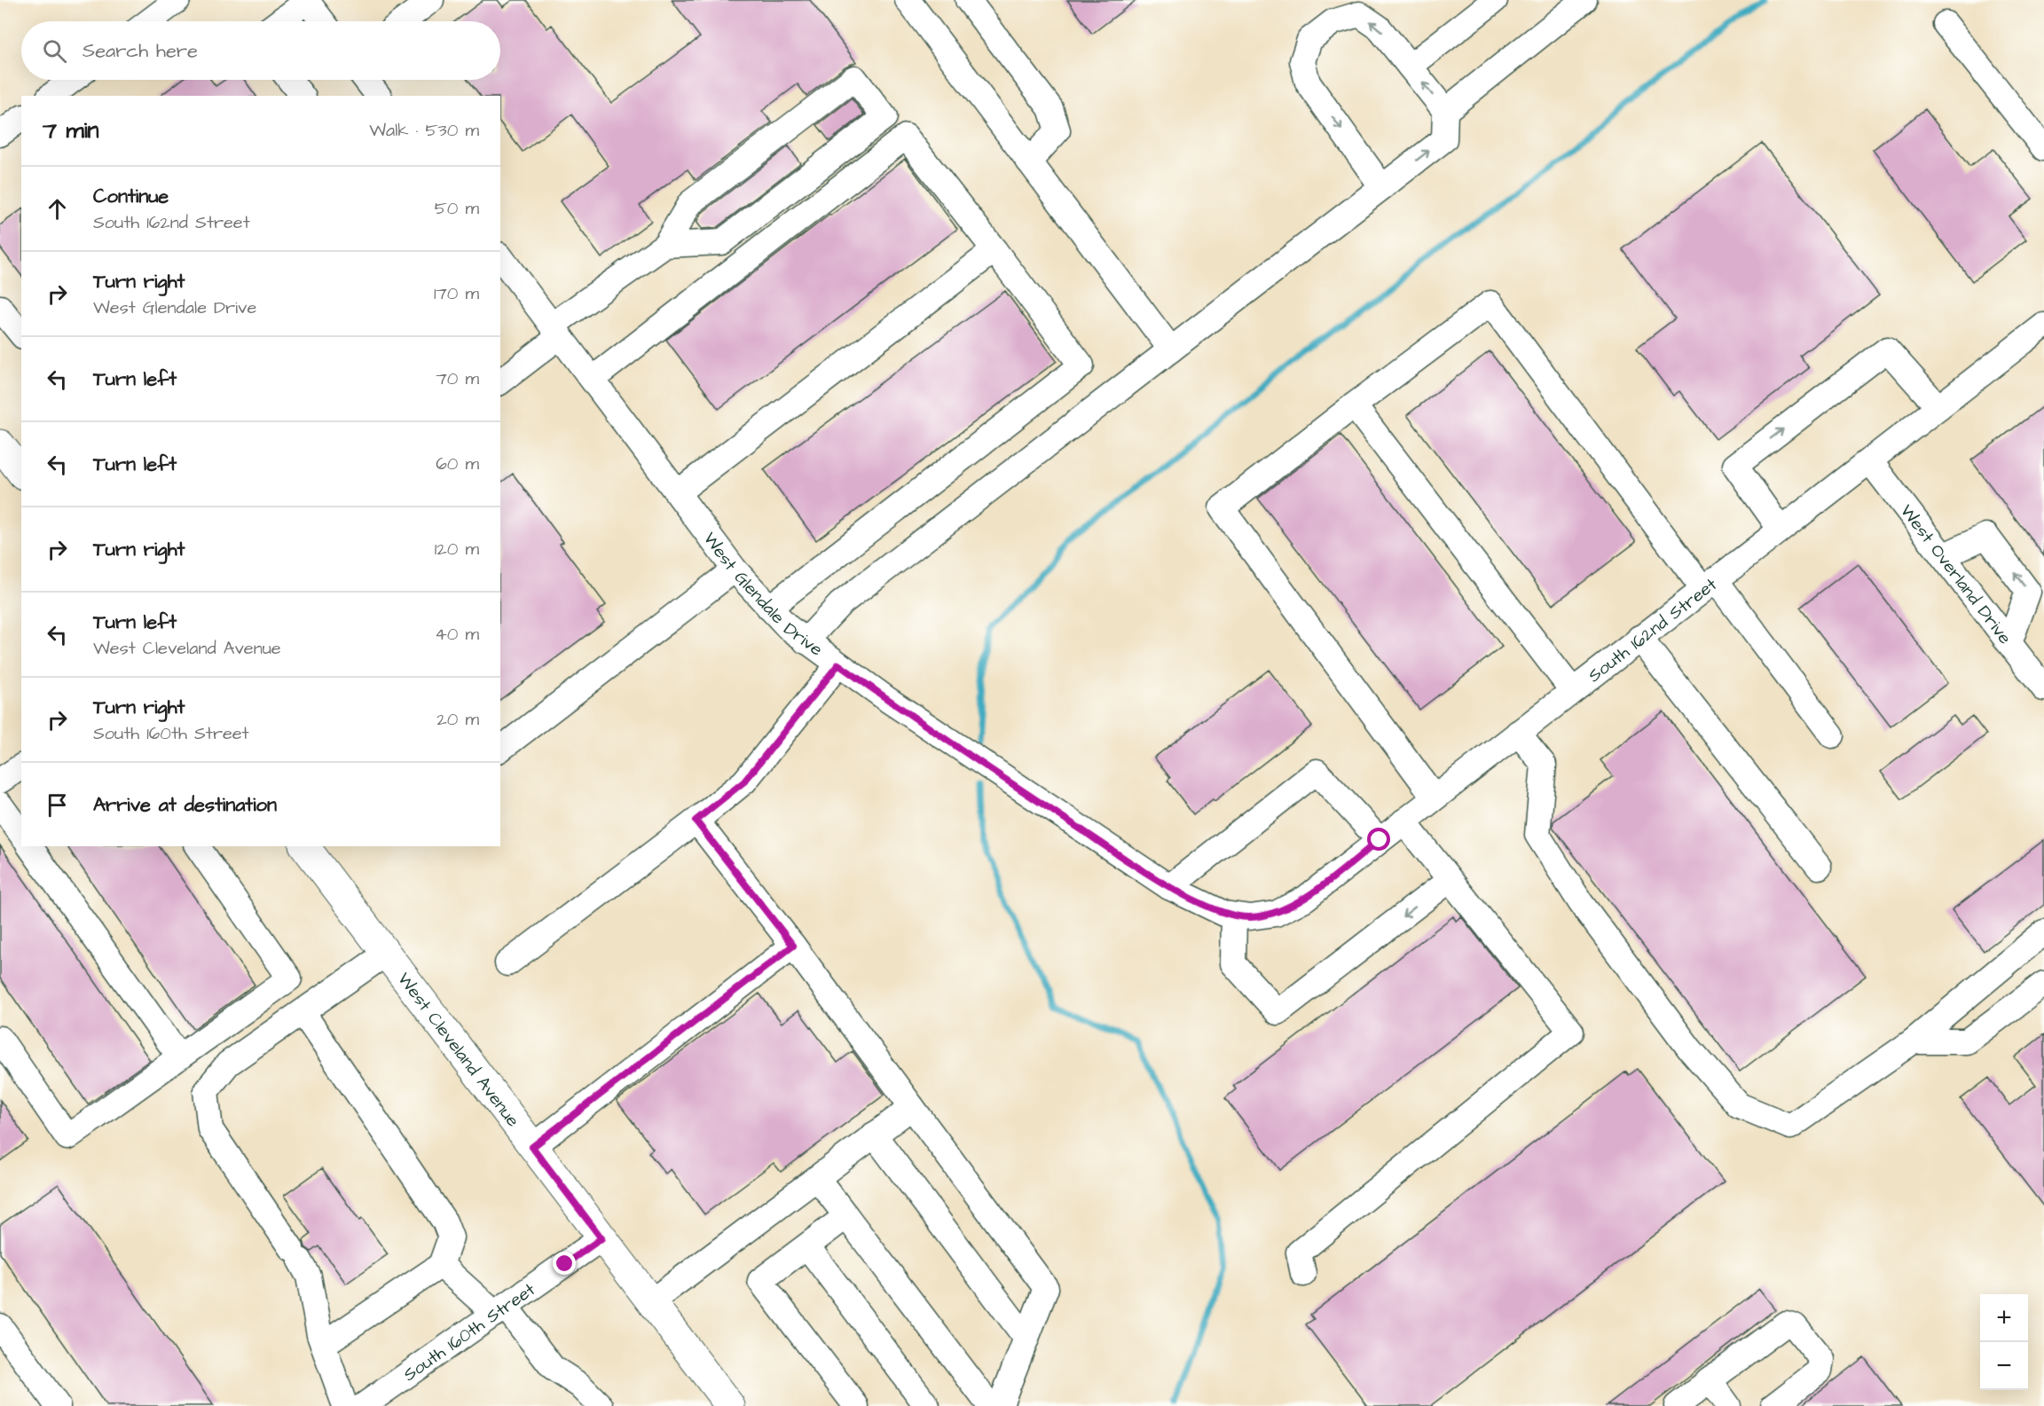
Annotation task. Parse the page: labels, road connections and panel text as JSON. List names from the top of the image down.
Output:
{
  "streets": {
    "main road": ["West Cleveland Avenue"],
    "street": [
      "West Overland Drive",
      "West Glendale Drive",
      "South 162nd Street",
      "South 160th Street"
    ]
  },
  "crossings": [
    ["West Overland Drive", "South 162nd Street"],
    ["West Glendale Drive", "South 162nd Street"],
    ["West Cleveland Avenue", "South 160th Street"]
  ],
  "page": {
    "search": "Search here",
    "heading": ["7 min", "Walk · 530 m"],
    "list": [
      ["Continue", "South 162nd Street", "50 m"],
      ["Turn right", "West Glendale Drive", "170 m"],
      ["Turn left", "70 m"],
      ["Turn left", "60 m"],
      ["Turn right", "120 m"],
      ["Turn left", "West Cleveland Avenue", "40 m"],
      ["Turn right", "South 160th Street", "20 m"],
      "Arrive at destination"
    ],
    "map_buttons": ["+", "−"]
  }
}
